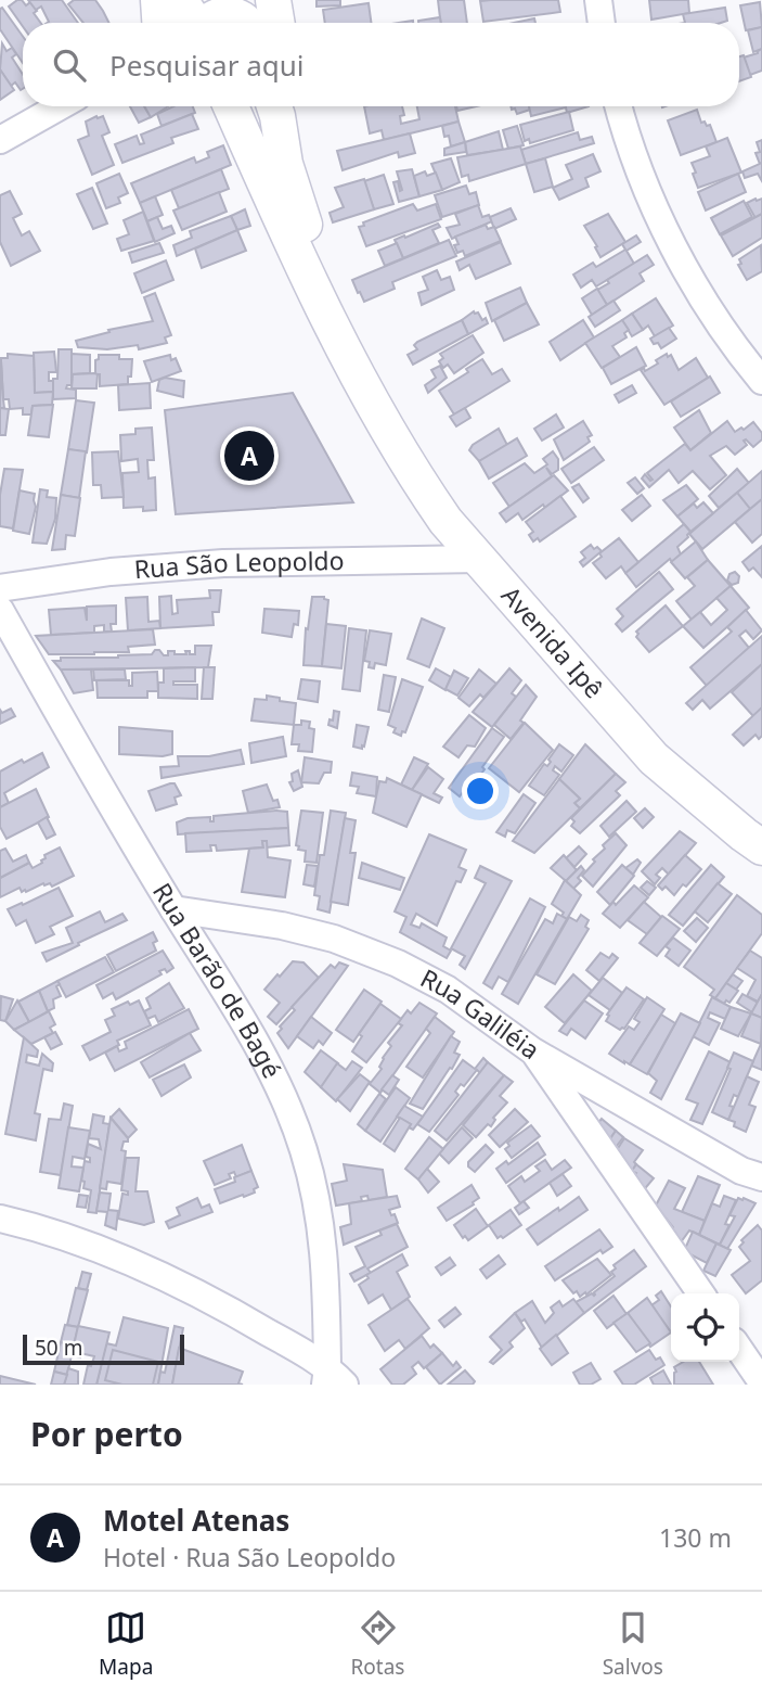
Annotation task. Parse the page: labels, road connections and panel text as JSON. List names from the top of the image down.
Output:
{
  "streets": {
    "main road": ["Avenida Ipê"],
    "street": ["Rua São Leopoldo", "Rua Barão de Bagé", "Rua Galiléia"]
  },
  "crossings": [
    ["Rua São Leopoldo", "Avenida Ipê"],
    ["Rua Barão de Bagé", "Rua Galiléia"]
  ],
  "scale_bar": "50 m",
  "page": {
    "search": "Pesquisar aqui",
    "pins": "A",
    "scale": "50 m",
    "heading": "Por perto",
    "list": [
      {
        "mark": "A",
        "name": "Motel Atenas",
        "note": "Hotel · Rua São Leopoldo",
        "value": "130 m"
      }
    ],
    "nav": ["Mapa", "Rotas", "Salvos"]
  }
}
